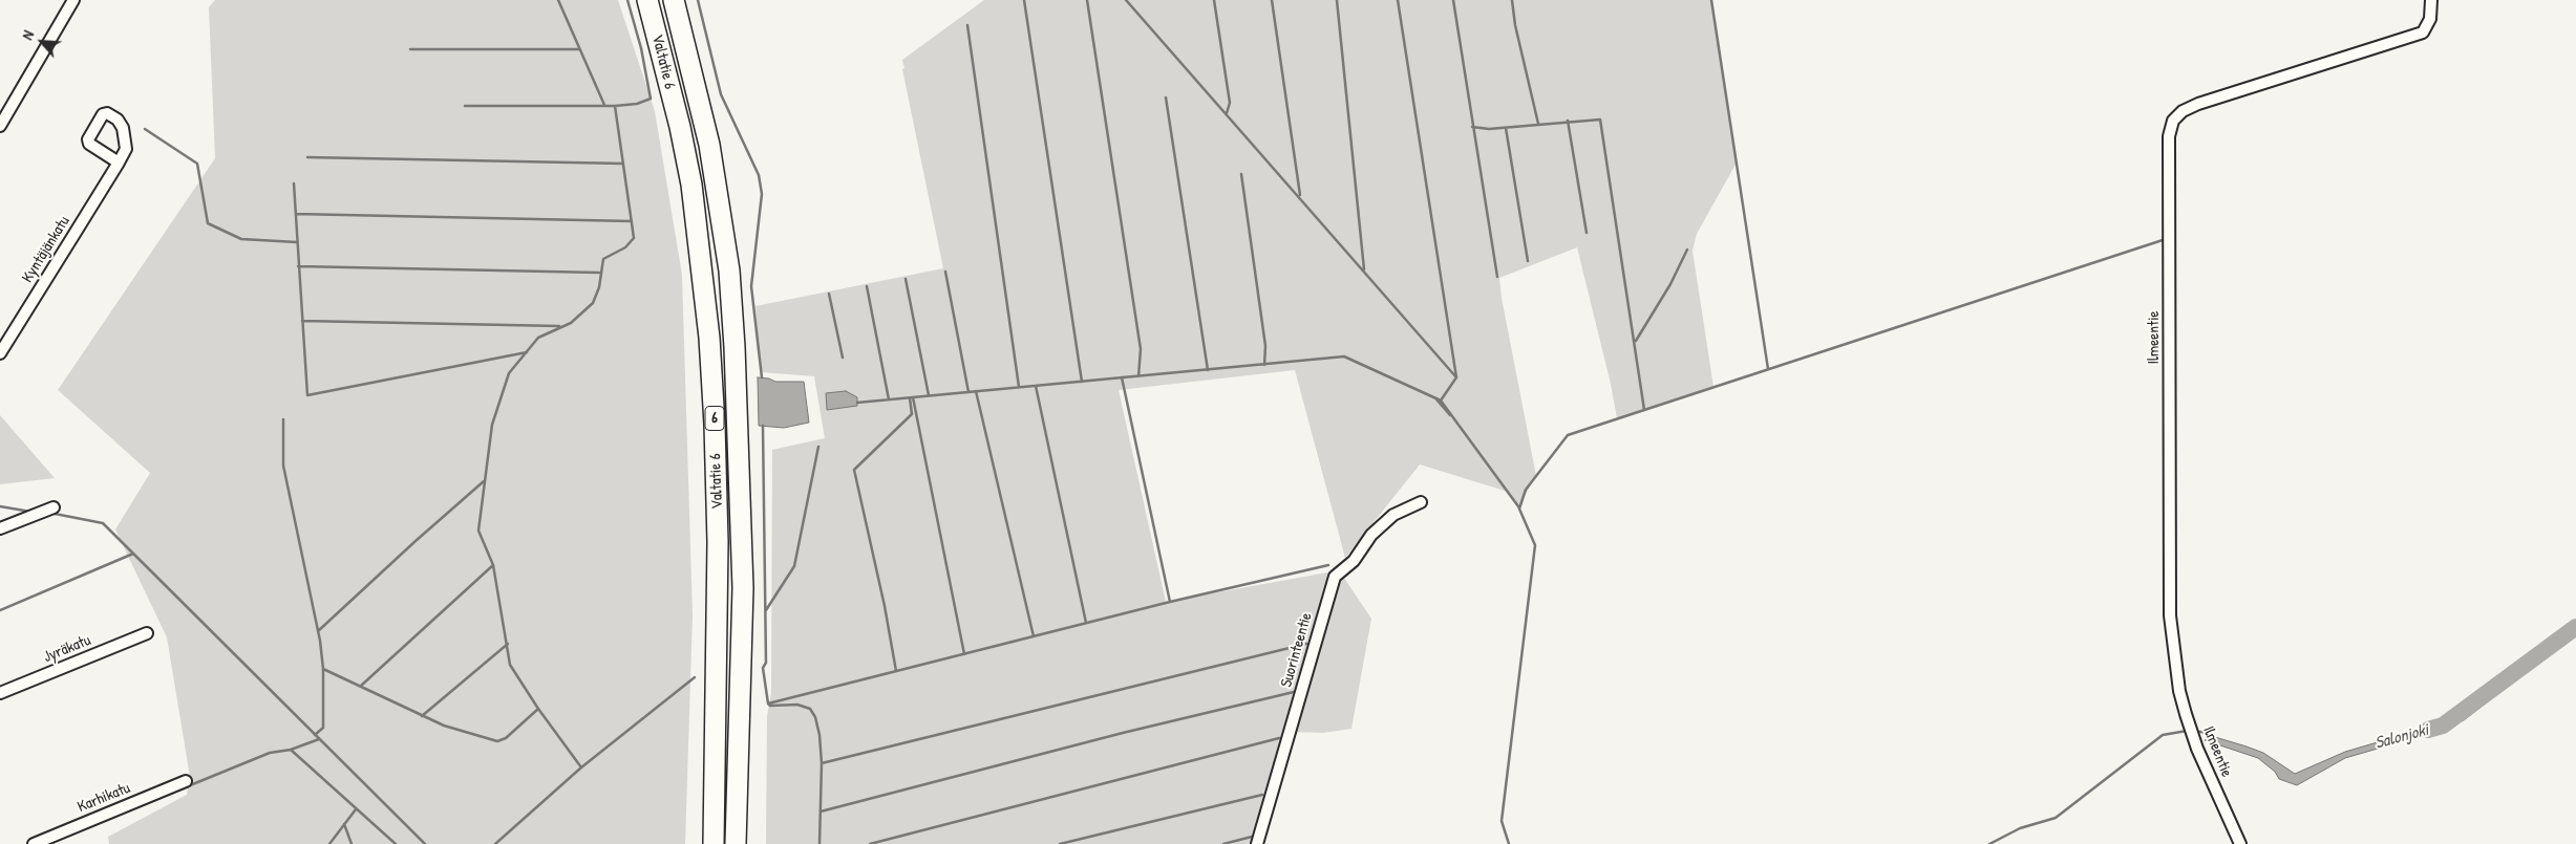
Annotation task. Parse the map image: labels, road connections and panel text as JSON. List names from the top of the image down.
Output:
{
  "streets": {
    "highway": ["Valtatie 6", "6"],
    "street": [
      "Kyntäjänkatu",
      "Ilmeentie",
      "Jyräkatu",
      "Suorinteentie",
      "Karhikatu"
    ]
  },
  "water": ["Salonjoki"],
  "north": "top left"
}
